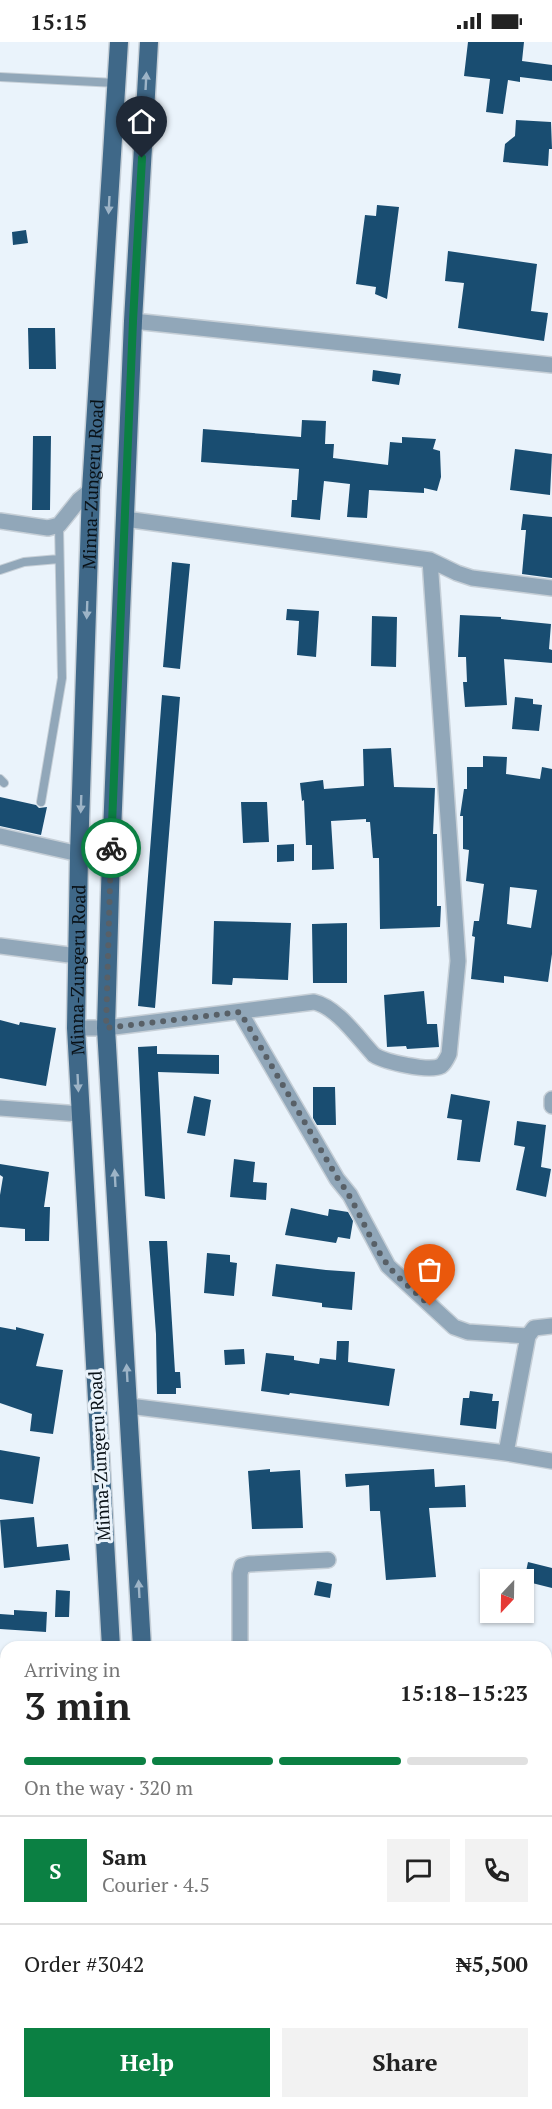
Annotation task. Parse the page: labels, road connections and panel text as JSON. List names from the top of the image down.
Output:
{
  "streets": {
    "main road": ["Minna-Zungeru Road"]
  },
  "north": "bottom",
  "page": {
    "status": "15:15",
    "heading": ["3 min", "Arriving in", "15:18–15:23"],
    "panel": [
      "Sam",
      "Courier · 4.5",
      "Order #3042",
      "₦5,500"
    ],
    "bar": "On the way · 320 m",
    "round": "S",
    "buttons": ["Help", "Share"]
  }
}
